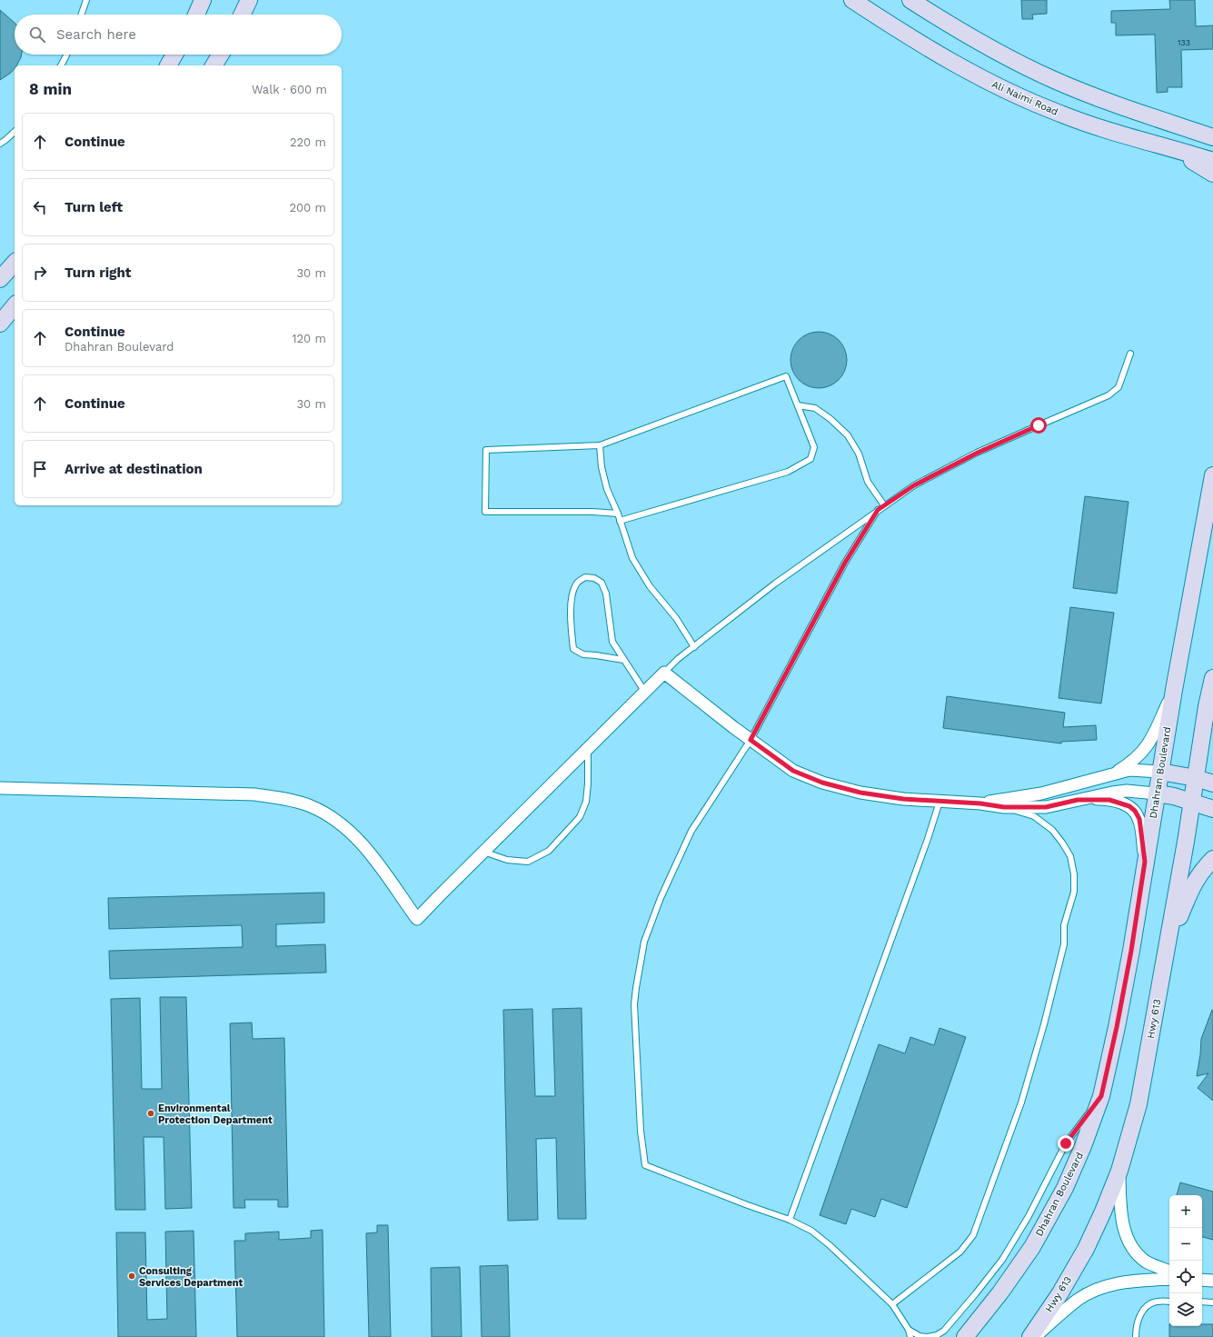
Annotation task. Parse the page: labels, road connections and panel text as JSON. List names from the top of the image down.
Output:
{
  "streets": {
    "main road": ["Ali Naimi Road", "Dhahran Boulevard", "Hwy 613"]
  },
  "places": ["Environmental Protection Department", "Consulting Services Department"],
  "house_numbers": ["133"],
  "page": {
    "search": "Search here",
    "heading": ["8 min", "Walk · 600 m"],
    "list": [
      ["Continue", "220 m"],
      ["Turn left", "200 m"],
      ["Turn right", "30 m"],
      ["Continue", "Dhahran Boulevard", "120 m"],
      ["Continue", "30 m"],
      "Arrive at destination"
    ],
    "map_buttons": ["+", "−"]
  }
}
